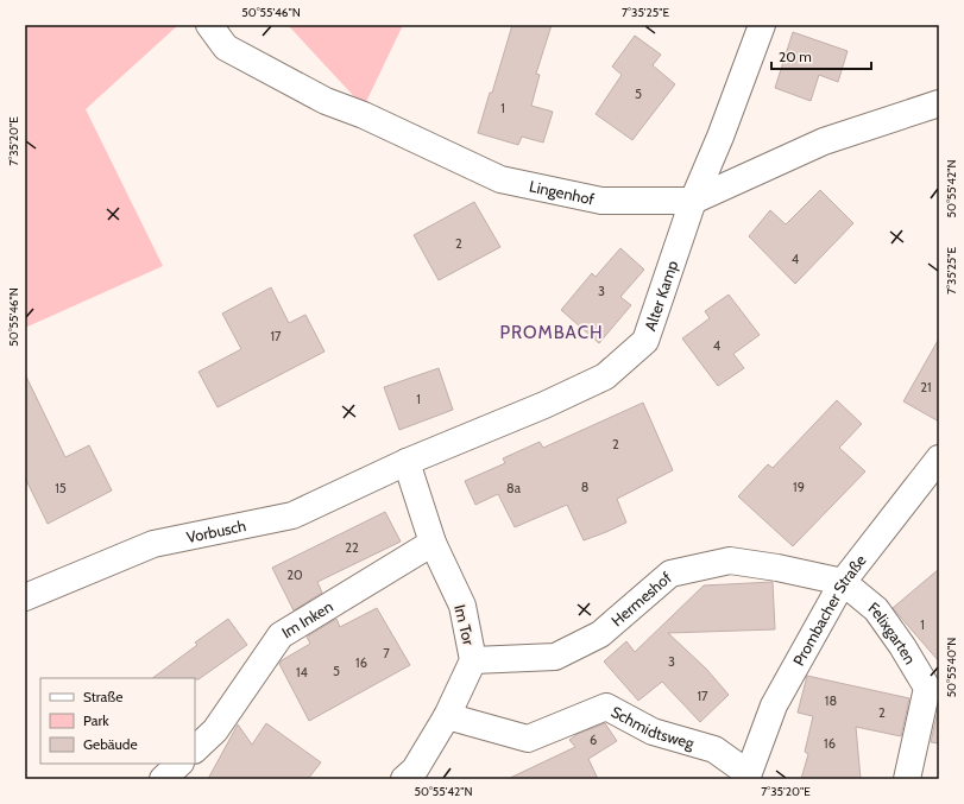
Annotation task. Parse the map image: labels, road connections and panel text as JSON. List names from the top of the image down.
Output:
{
  "streets": {
    "street": [
      "Lingenhof",
      "Alter Kamp",
      "Vorbusch",
      "Hermeshof",
      "Prombacher Straße",
      "Im Inken",
      "Im Tor",
      "Felixgarten",
      "Schmidtsweg"
    ]
  },
  "crossings": [
    ["Lingenhof", "Alter Kamp"],
    ["Alter Kamp", "Vorbusch"],
    ["Alter Kamp", "Im Tor"],
    ["Vorbusch", "Im Tor"],
    ["Hermeshof", "Prombacher Straße"],
    ["Hermeshof", "Im Tor"],
    ["Hermeshof", "Felixgarten"],
    ["Prombacher Straße", "Felixgarten"],
    ["Prombacher Straße", "Schmidtsweg"],
    ["Im Inken", "Im Tor"],
    ["Im Tor", "Schmidtsweg"]
  ],
  "districts": ["PROMBACH"],
  "house_numbers": [
    "5",
    "1",
    "2",
    "4",
    "3",
    "17",
    "4",
    "21",
    "1",
    "2",
    "8",
    "19",
    "15",
    "8a",
    "22",
    "20",
    "1",
    "7",
    "3",
    "16",
    "5",
    "14",
    "17",
    "18",
    "2",
    "6",
    "16"
  ],
  "legend": ["Straße", "Park", "Gebäude"],
  "scale_bar": "20 m",
  "coordinates": [
    "50°55'46\"N",
    "7°35'25\"E",
    "7°35'20\"E",
    "50°55'42\"N",
    "50°55'40\"N"
  ]
}
